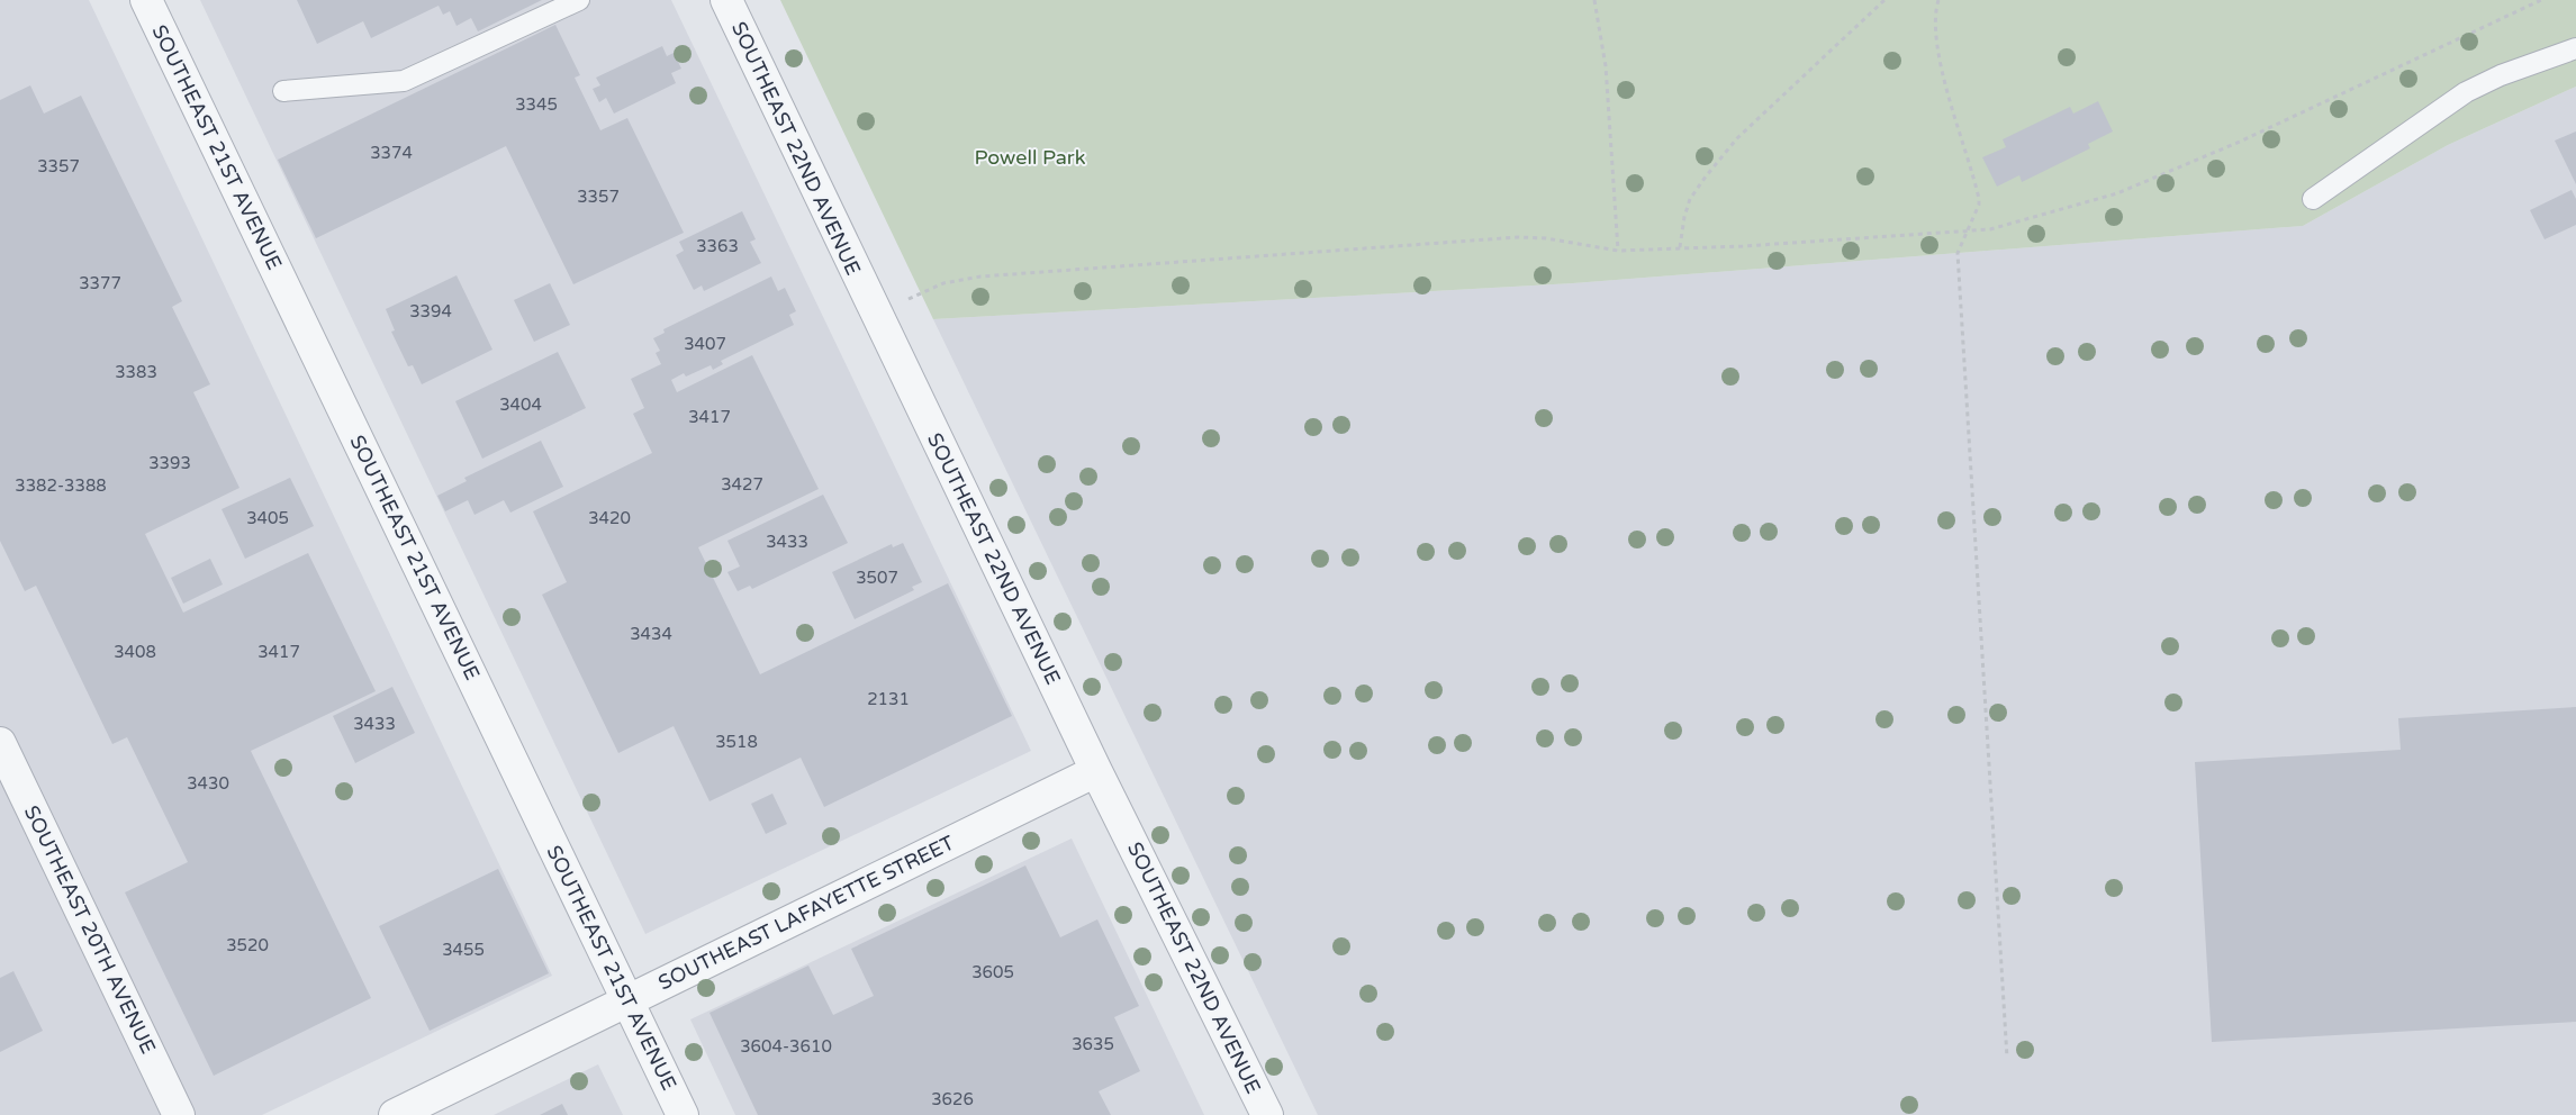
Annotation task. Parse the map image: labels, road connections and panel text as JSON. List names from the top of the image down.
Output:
{
  "streets": {
    "street": [
      "SOUTHEAST 21ST AVENUE",
      "SOUTHEAST 22ND AVENUE",
      "SOUTHEAST LAFAYETTE STREET",
      "SOUTHEAST 20TH AVENUE"
    ]
  },
  "crossings": [
    ["SOUTHEAST 21ST AVENUE", "SOUTHEAST LAFAYETTE STREET"],
    ["SOUTHEAST 22ND AVENUE", "SOUTHEAST LAFAYETTE STREET"]
  ],
  "parks": ["Powell Park"],
  "house_numbers": [
    "3345",
    "3374",
    "3357",
    "3357",
    "3363",
    "3377",
    "3394",
    "3407",
    "3383",
    "3404",
    "3417",
    "3393",
    "3427",
    "3382-3388",
    "3405",
    "3420",
    "3433",
    "3507",
    "3434",
    "3408",
    "3417",
    "2131",
    "3433",
    "3518",
    "3430",
    "3520",
    "3455",
    "3605",
    "3635",
    "3604-3610",
    "3626"
  ]
}
